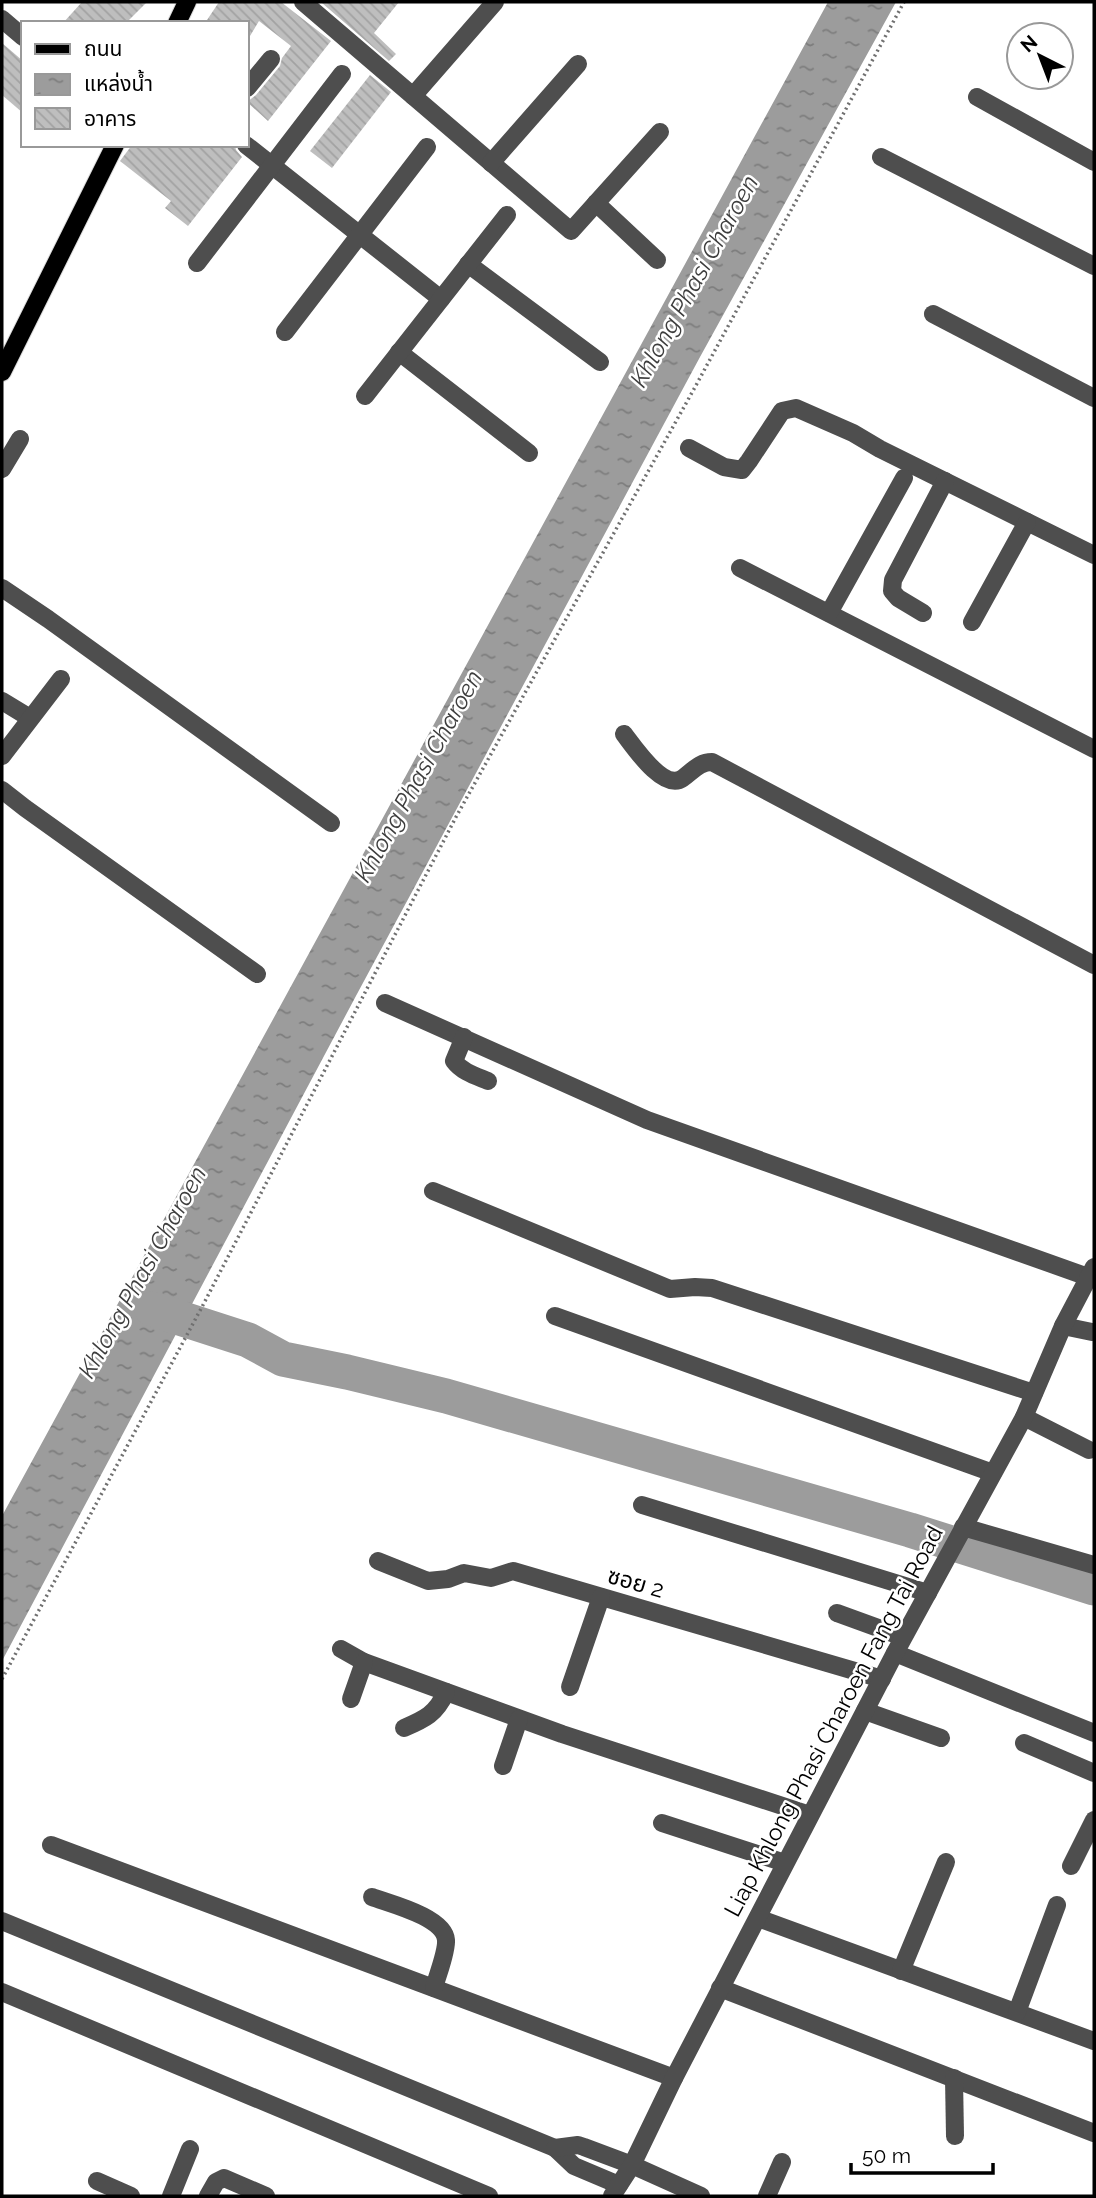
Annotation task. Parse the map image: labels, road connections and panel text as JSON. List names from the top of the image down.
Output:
{
  "streets": {
    "street": ["ซอย 2", "Liap Khlong Phasi Charoen Fang Tai Road"]
  },
  "crossings": [
    ["ซอย 2", "Liap Khlong Phasi Charoen Fang Tai Road"]
  ],
  "water": ["Khlong Phasi Charoen"],
  "legend": ["ถนน", "แหล่งน้ำ", "อาคาร"],
  "scale_bar": "50 m",
  "north": "top left"
}
